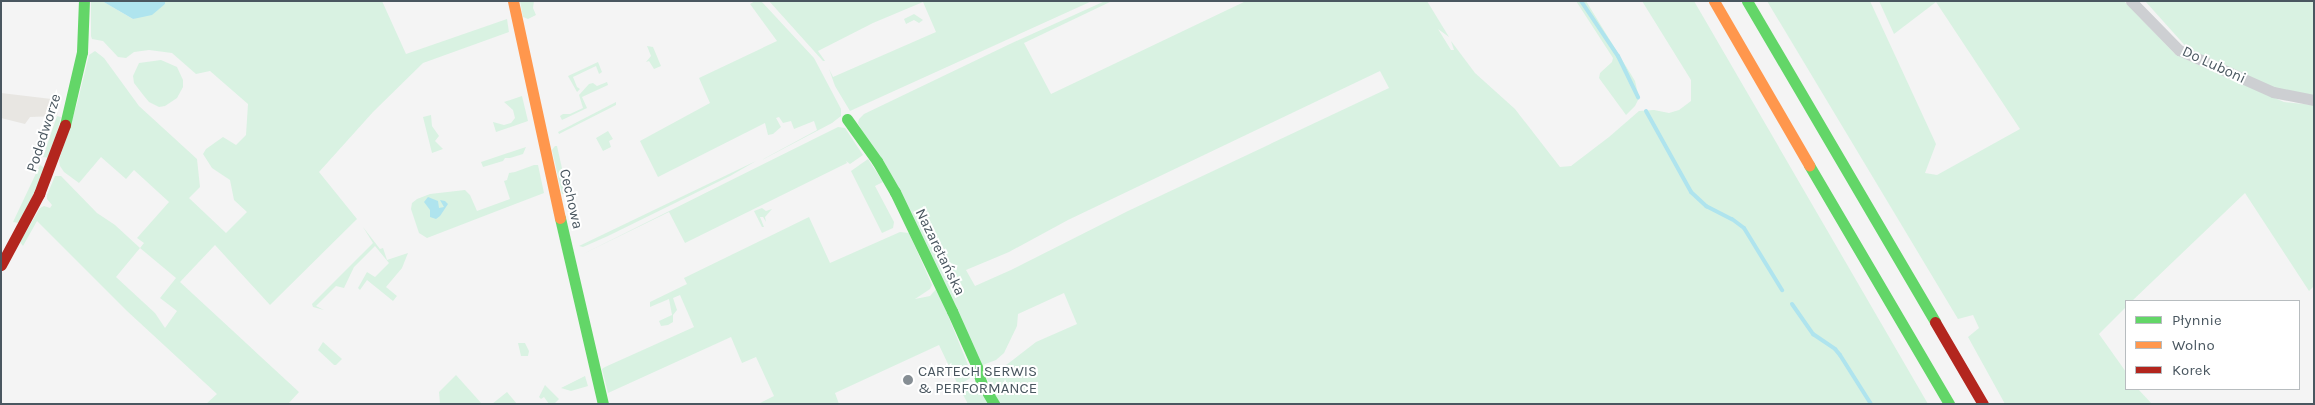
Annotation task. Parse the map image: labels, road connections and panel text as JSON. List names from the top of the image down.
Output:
{
  "streets": {
    "main road": ["Podedworze", "Cechowa", "Nazaretańska"],
    "street": ["Do Luboni"]
  },
  "places": ["CARTECH SERWIS & PERFORMANCE"],
  "legend": ["Płynnie", "Wolno", "Korek"]
}
